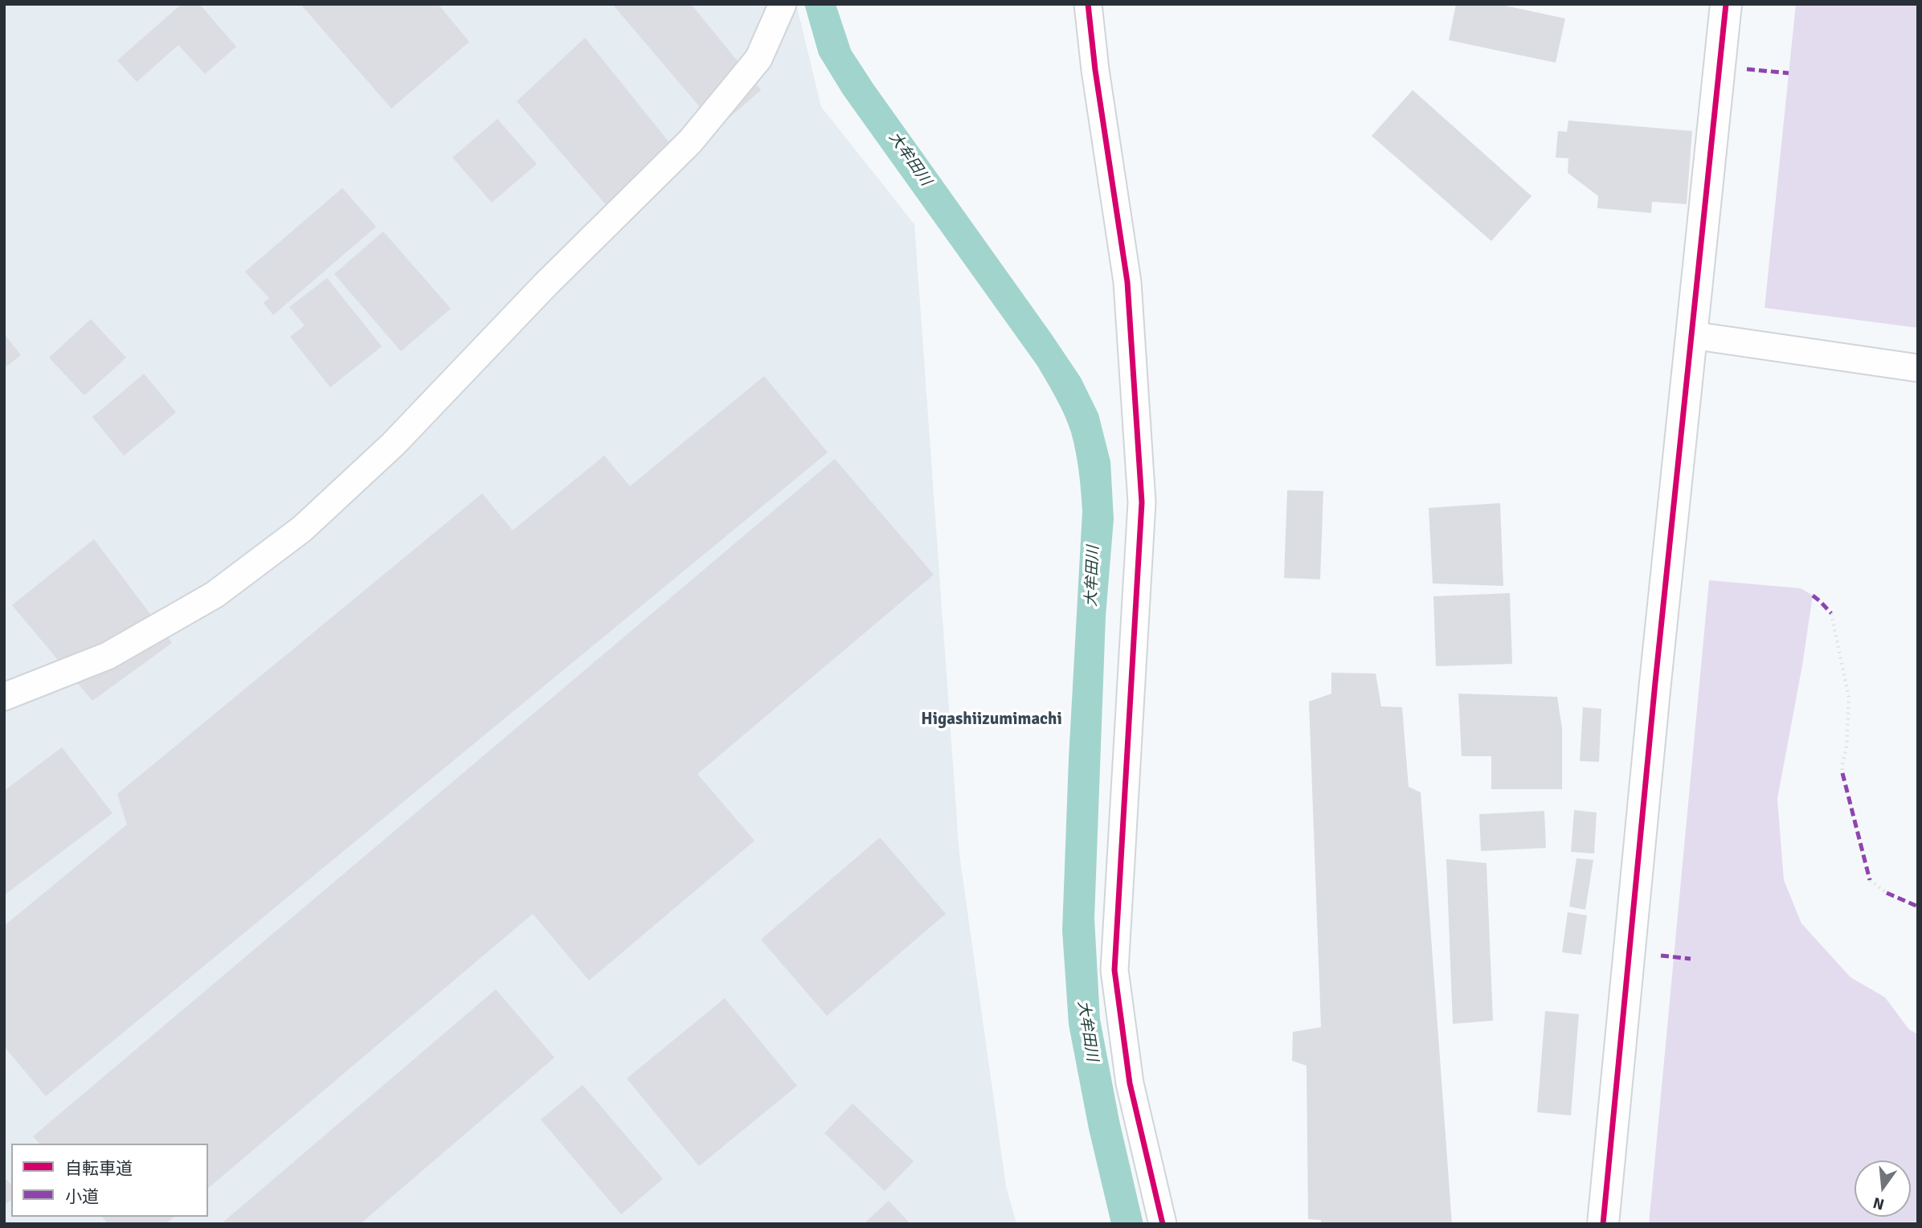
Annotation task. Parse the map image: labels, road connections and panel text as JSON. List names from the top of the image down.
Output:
{
  "districts": ["Higashiizumimachi"],
  "water": ["大牟田川"],
  "legend": ["自転車道", "小道"],
  "north": "bottom"
}
